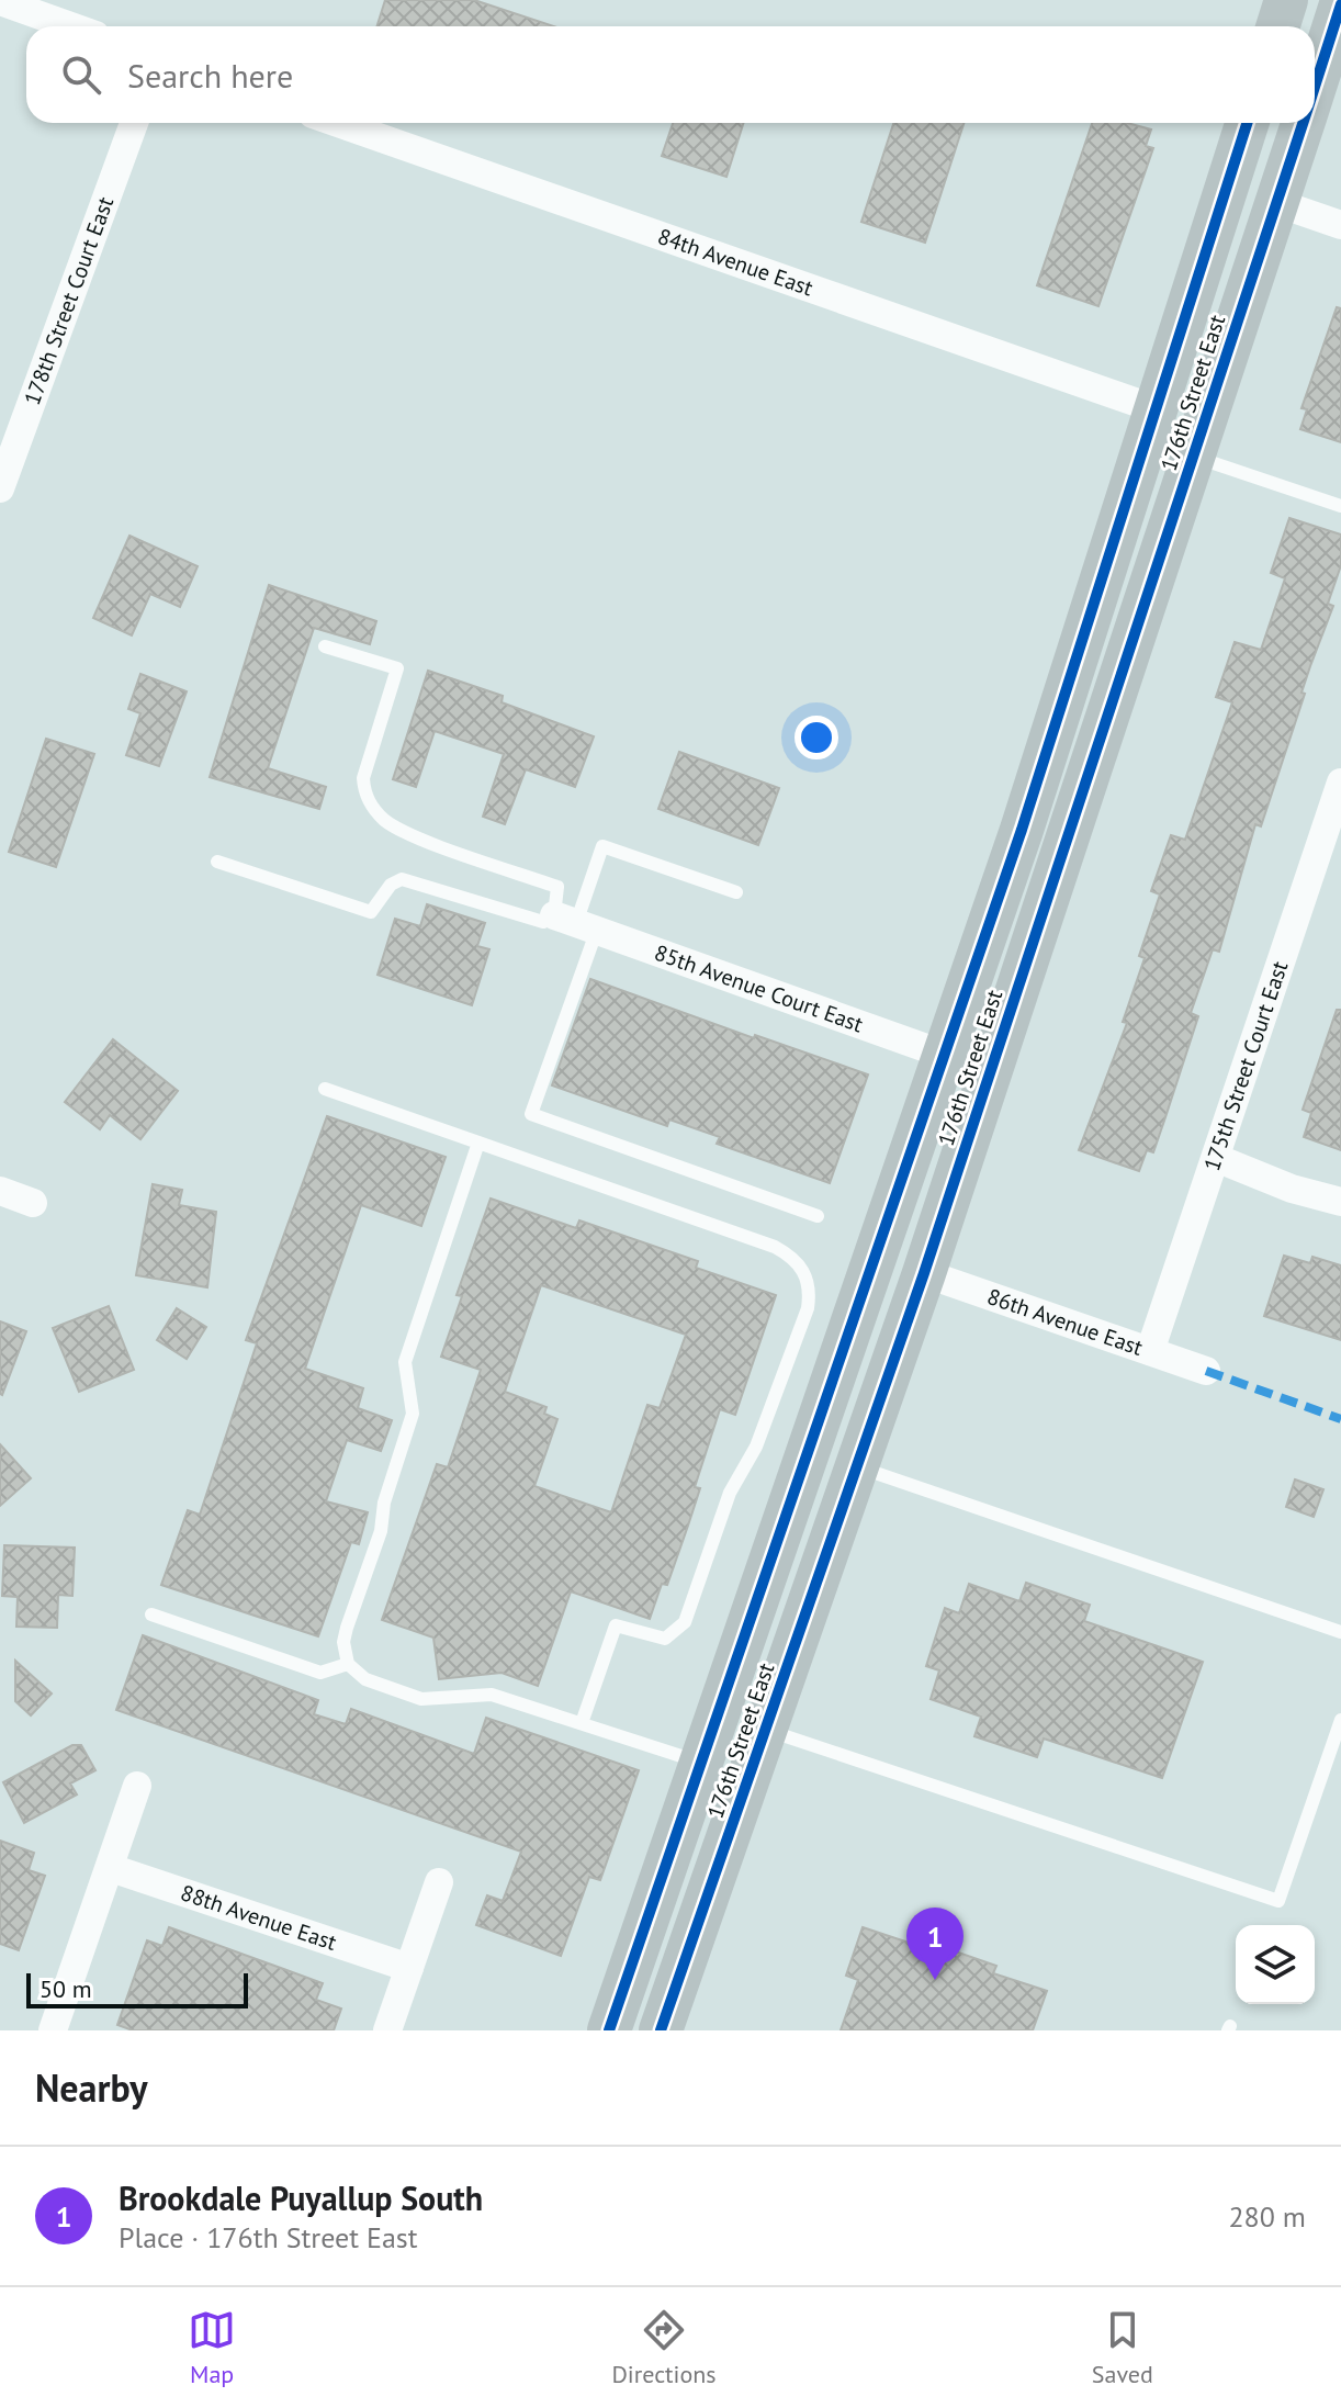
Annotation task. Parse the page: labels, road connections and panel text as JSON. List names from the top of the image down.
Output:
{
  "streets": {
    "main road": ["176th Street East"],
    "street": [
      "84th Avenue East",
      "178th Street Court East",
      "85th Avenue Court East",
      "175th Street Court East",
      "86th Avenue East",
      "88th Avenue East"
    ]
  },
  "crossings": [
    ["84th Avenue East", "176th Street East"],
    ["176th Street East", "85th Avenue Court East"],
    ["176th Street East", "86th Avenue East"],
    ["175th Street Court East", "86th Avenue East"]
  ],
  "scale_bar": "50 m",
  "page": {
    "search": "Search here",
    "pins": "1",
    "scale": "50 m",
    "heading": "Nearby",
    "list": [
      {
        "mark": "1",
        "name": "Brookdale Puyallup South",
        "note": "Place · 176th Street East",
        "value": "280 m"
      }
    ],
    "nav": ["Map", "Directions", "Saved"]
  }
}
